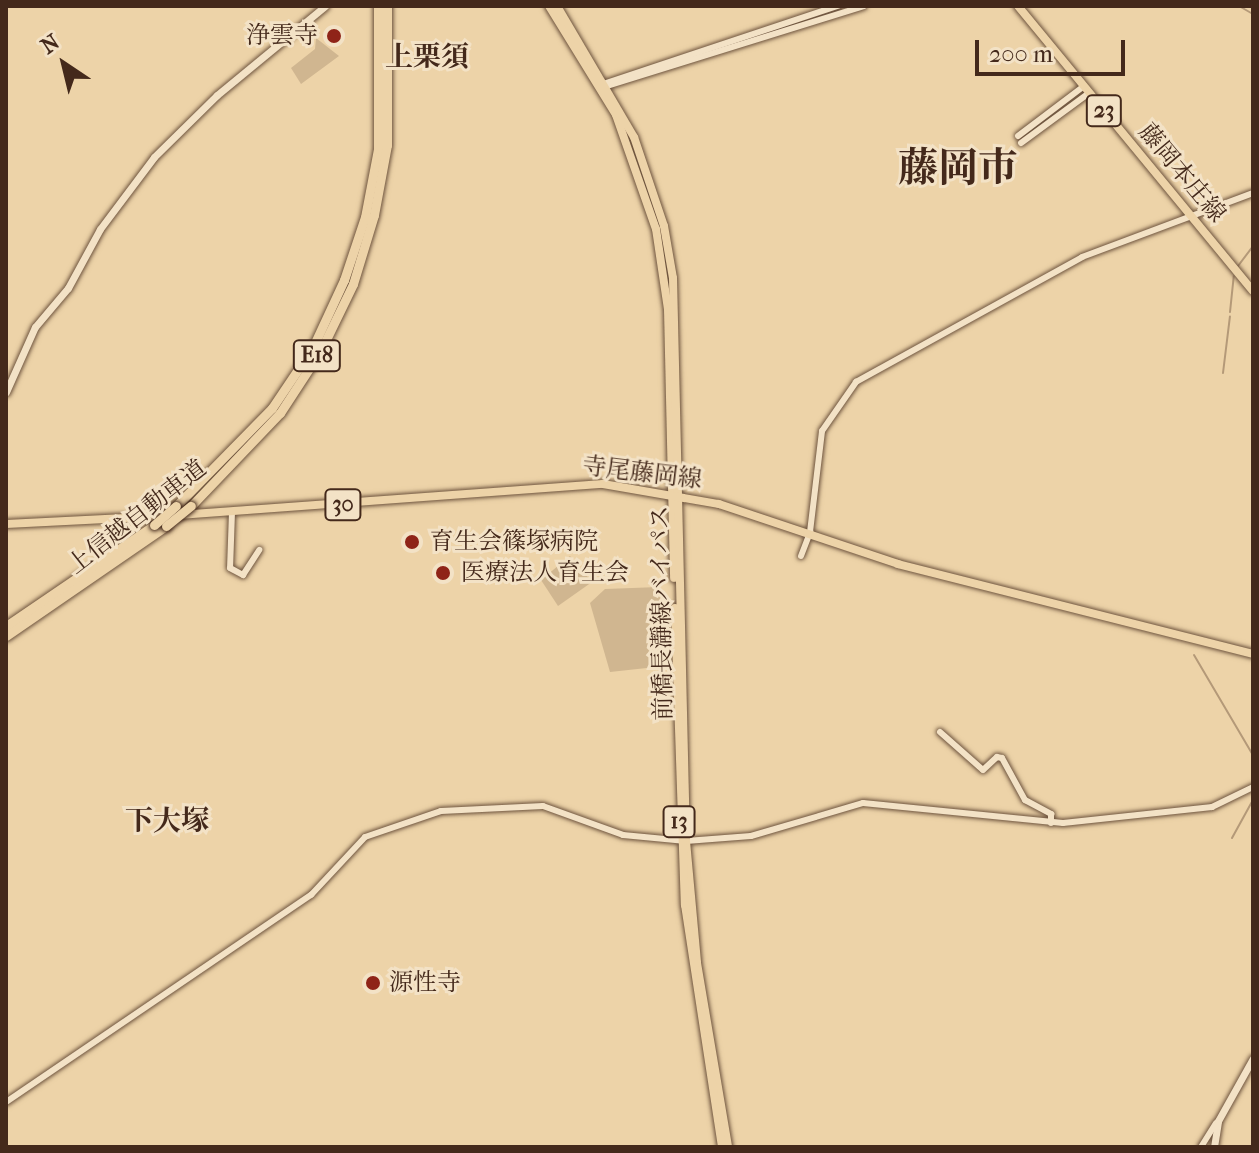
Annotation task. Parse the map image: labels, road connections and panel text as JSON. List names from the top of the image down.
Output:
{
  "streets": {
    "highway": ["E18", "上信越自動車道"],
    "main road": [
      "23",
      "藤岡本庄線",
      "寺尾藤岡線",
      "30",
      "前橋長瀞線バイパス",
      "13"
    ]
  },
  "crossings": [
    ["寺尾藤岡線", "前橋長瀞線バイパス"]
  ],
  "districts": ["上栗須", "藤岡市", "下大塚"],
  "places": [
    "浄雲寺",
    "育生会篠塚病院",
    "医療法人育生会",
    "源性寺"
  ],
  "scale_bar": "200 m",
  "north": "top left"
}
